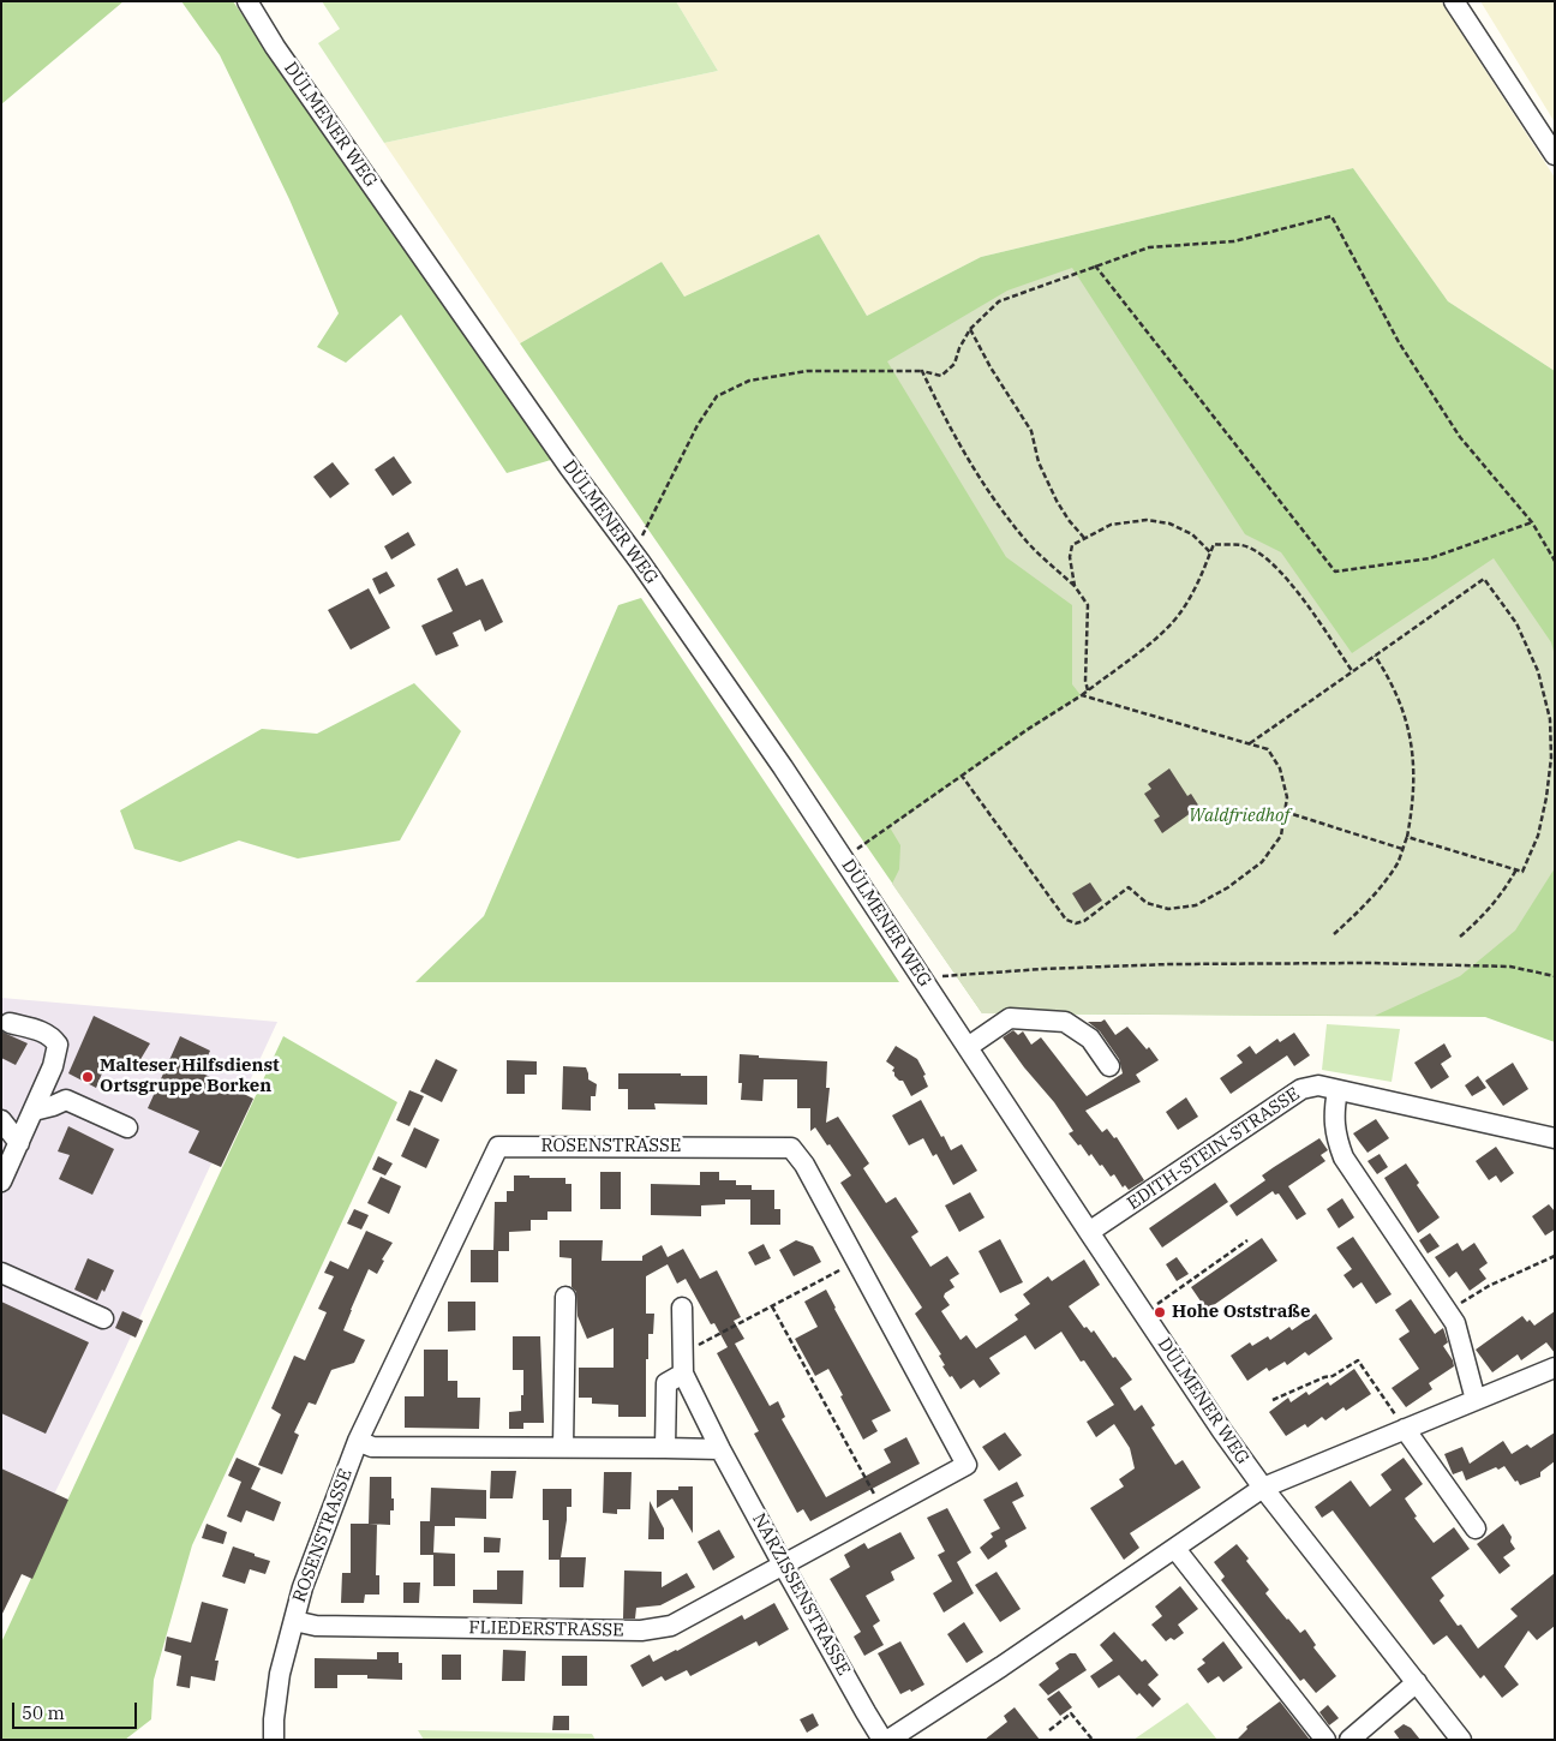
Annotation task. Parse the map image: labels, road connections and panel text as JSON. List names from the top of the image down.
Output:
{
  "streets": {
    "street": [
      "DÜLMENER WEG",
      "ROSENSTRASSE",
      "EDITH-STEIN-STRASSE",
      "NARZISSENSTRASSE",
      "FLIEDERSTRASSE"
    ]
  },
  "crossings": [
    ["DÜLMENER WEG", "EDITH-STEIN-STRASSE"],
    ["ROSENSTRASSE", "NARZISSENSTRASSE"],
    ["ROSENSTRASSE", "FLIEDERSTRASSE"],
    ["NARZISSENSTRASSE", "FLIEDERSTRASSE"]
  ],
  "parks": ["Waldfriedhof"],
  "places": ["Malteser Hilfsdienst Ortsgruppe Borken", "Hohe Oststraße"],
  "scale_bar": "50 m"
}
